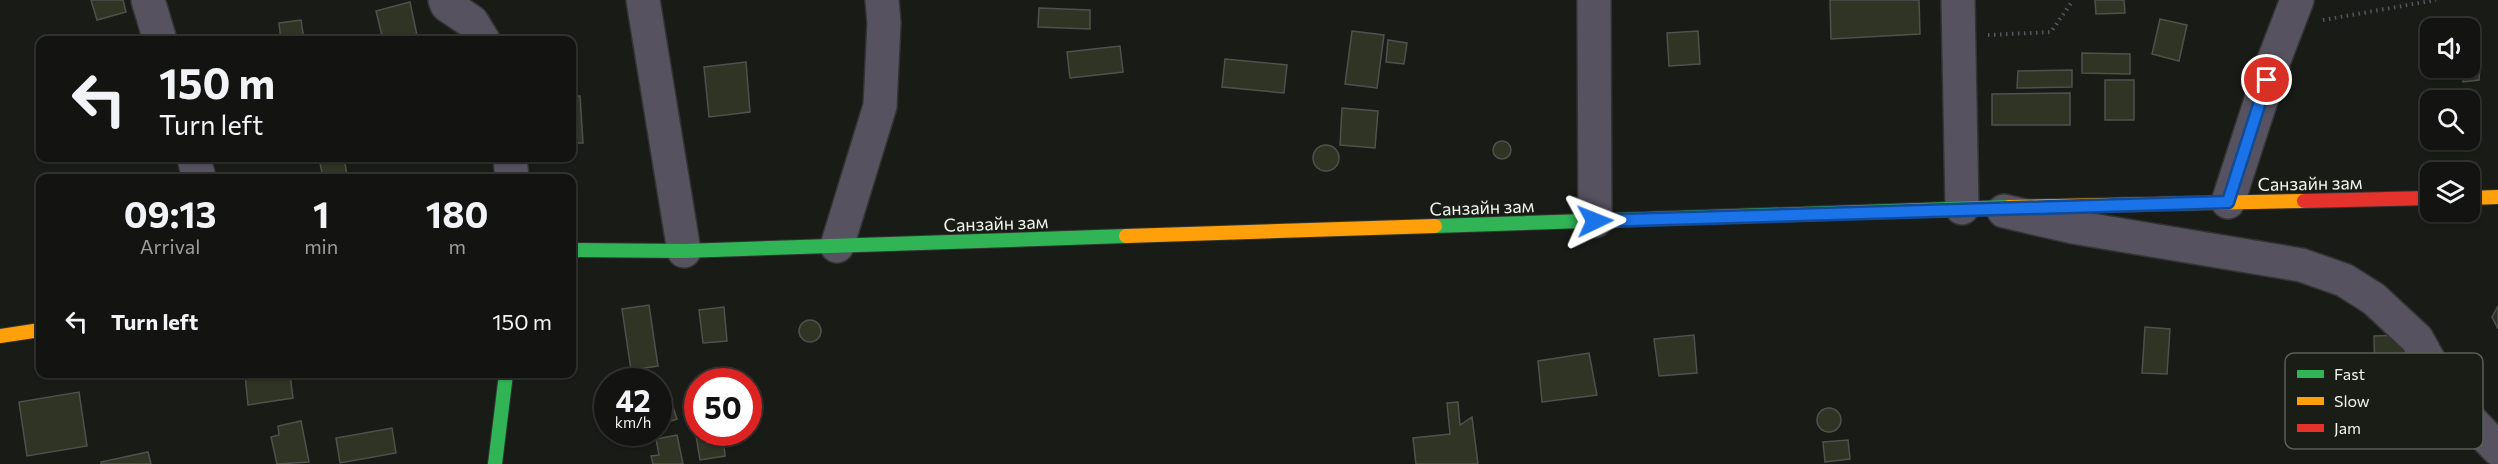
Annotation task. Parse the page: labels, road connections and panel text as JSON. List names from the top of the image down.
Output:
{
  "streets": {
    "main road": ["Санзайн зам"]
  },
  "legend": ["Fast", "Slow", "Jam"],
  "page": {
    "turn": ["150 m", "Turn left"],
    "eta": [
      "09:13",
      "Arrival",
      "1",
      "min",
      "180",
      "m"
    ],
    "list": [
      {
        "name": "Turn left",
        "value": "150 m"
      }
    ],
    "speed": "42 km/h",
    "limit": "50"
  }
}
